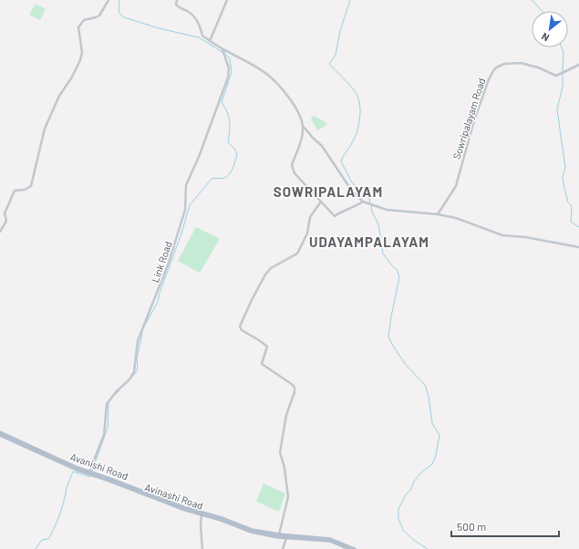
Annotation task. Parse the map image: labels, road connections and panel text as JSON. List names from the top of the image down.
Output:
{
  "streets": {
    "main road": ["Avanishi Road", "Avinashi Road"],
    "street": ["Sowripalayam Road", "Link Road"]
  },
  "crossings": [
    ["Link Road", "Avanishi Road"],
    ["Link Road", "Avinashi Road"],
    ["Avanishi Road", "Avinashi Road"]
  ],
  "districts": ["SOWRIPALAYAM", "UDAYAMPALAYAM"],
  "scale_bar": "500 m",
  "north": "bottom left"
}
